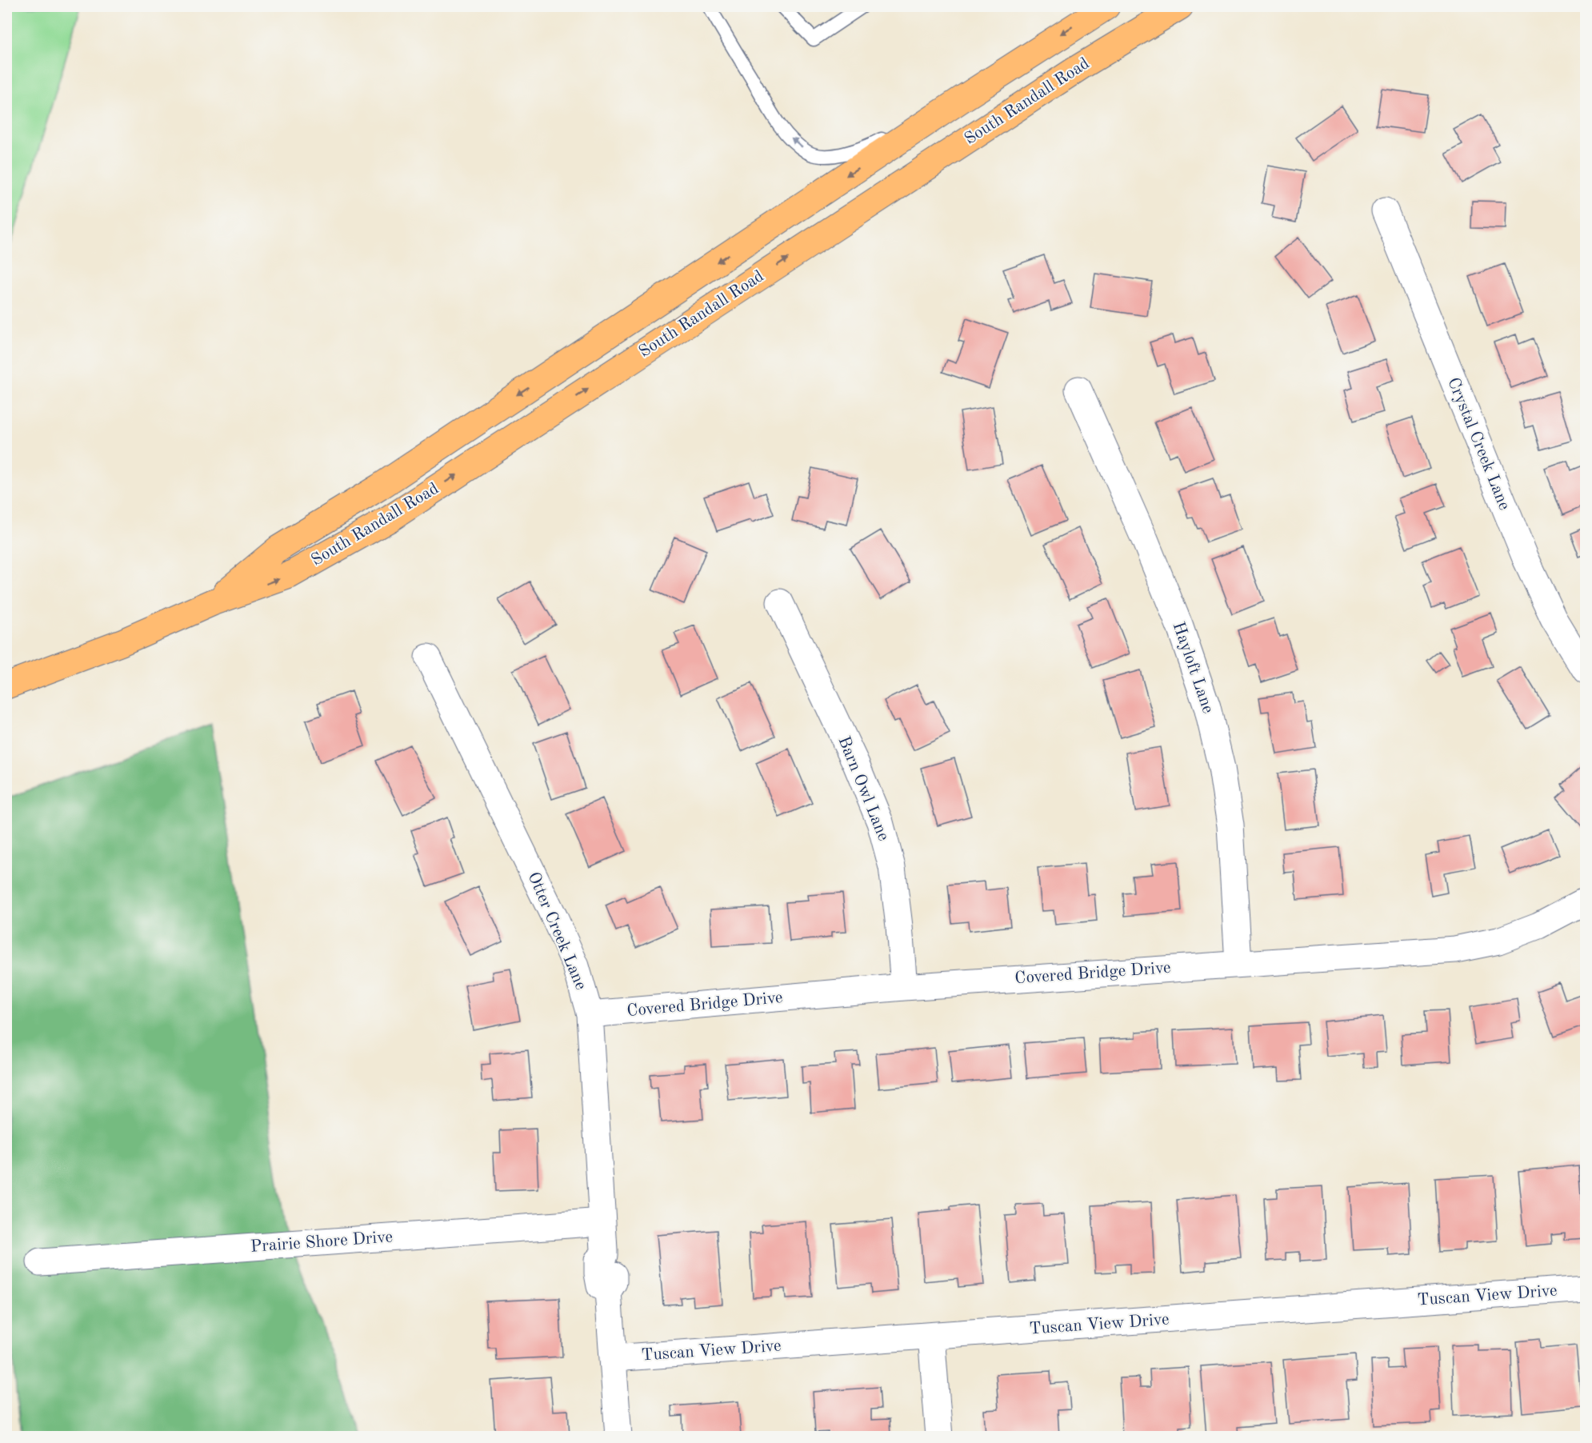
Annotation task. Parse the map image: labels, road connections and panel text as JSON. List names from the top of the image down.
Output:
{
  "streets": {
    "main road": ["South Randall Road"],
    "street": [
      "Crystal Creek Lane",
      "Hayloft Lane",
      "Barn Owl Lane",
      "Otter Creek Lane",
      "Covered Bridge Drive",
      "Prairie Shore Drive",
      "Tuscan View Drive"
    ]
  },
  "crossings": [
    ["Hayloft Lane", "Covered Bridge Drive"],
    ["Barn Owl Lane", "Covered Bridge Drive"],
    ["Otter Creek Lane", "Covered Bridge Drive"],
    ["Otter Creek Lane", "Prairie Shore Drive"],
    ["Otter Creek Lane", "Tuscan View Drive"]
  ]
}
